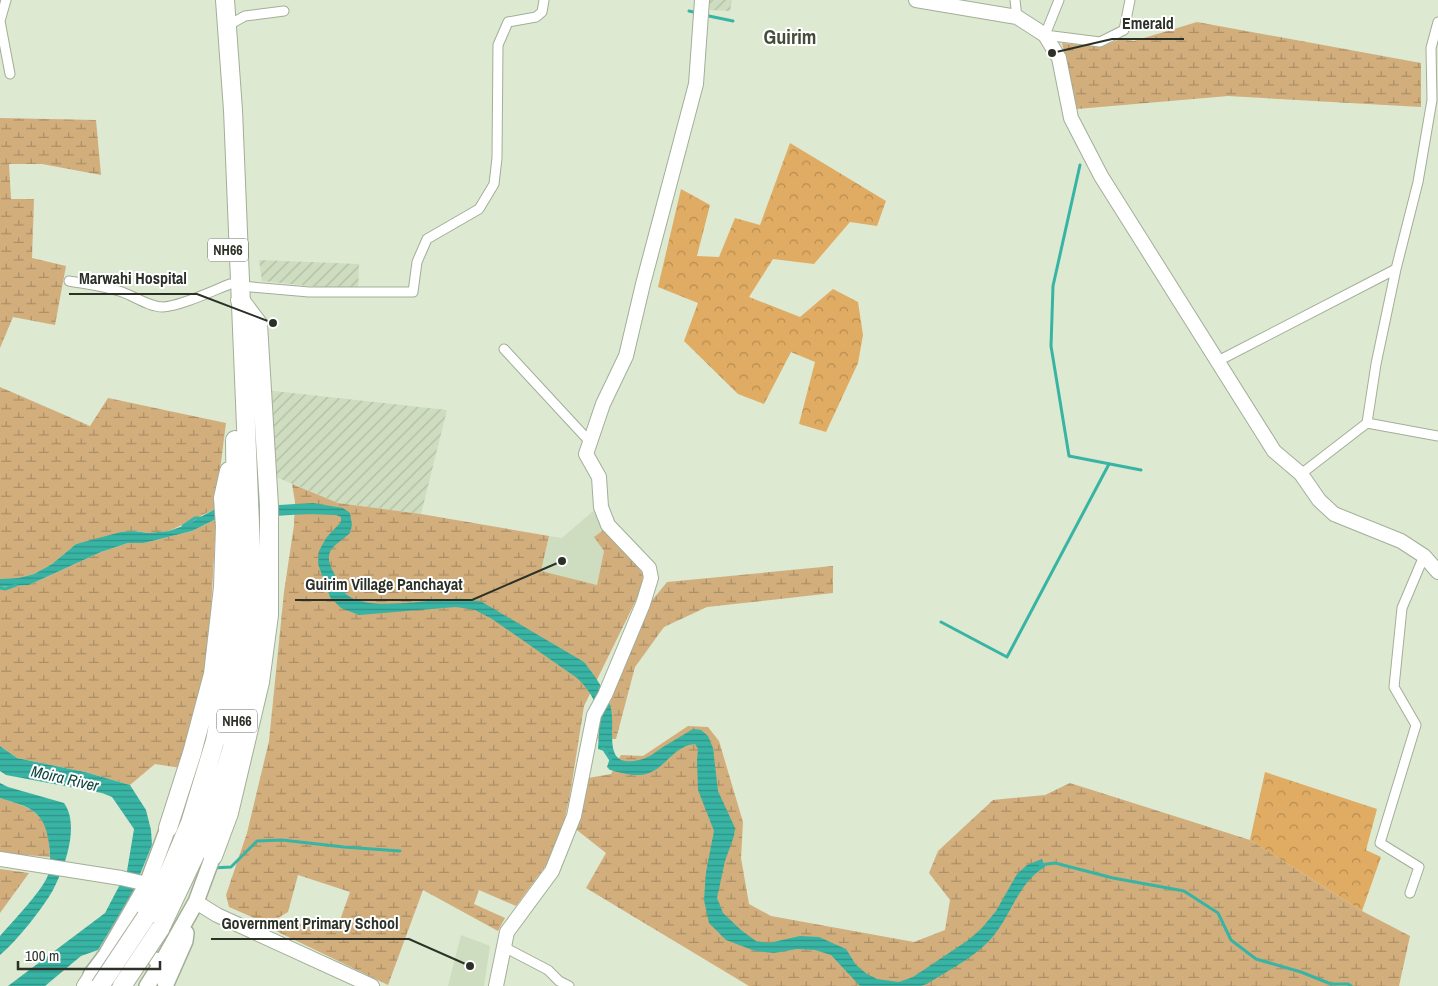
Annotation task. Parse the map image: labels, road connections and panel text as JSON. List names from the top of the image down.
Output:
{
  "streets": {
    "highway": ["NH66"]
  },
  "districts": ["Guirim"],
  "water": ["Moira River"],
  "places": [
    "Emerald",
    "Marwahi Hospital",
    "Guirim Village Panchayat",
    "Government Primary School"
  ],
  "scale_bar": "100 m"
}
